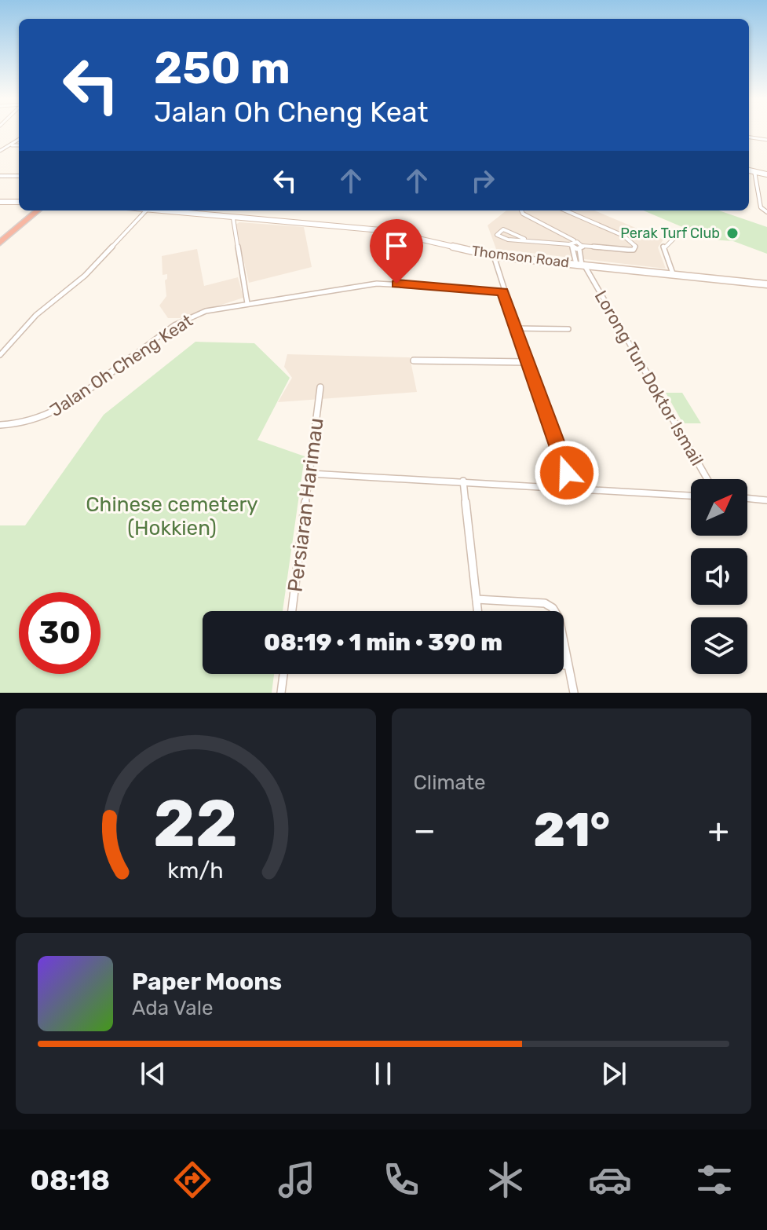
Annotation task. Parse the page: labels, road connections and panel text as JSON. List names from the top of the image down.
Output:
{
  "streets": {
    "street": [
      "Thomson Road",
      "Jalan Oh Cheng Keat",
      "Lorong Tun Doktor Ismail",
      "Persiaran Harimau"
    ]
  },
  "crossings": [
    ["Thomson Road", "Lorong Tun Doktor Ismail"]
  ],
  "parks": ["Chinese cemetery (Hokkien)"],
  "places": ["Perak Turf Club"],
  "north": "top right",
  "page": {
    "turn": ["250 m", "Jalan Oh Cheng Keat"],
    "limit": "30",
    "trip": "08:19 · 1 min · 390 m",
    "tile": "Climate",
    "heat": ["−", "21°", "+"],
    "song": ["Paper Moons", "Ada Vale"],
    "tabs": "08:18",
    "gauge": ["22", "km/h"]
  }
}
